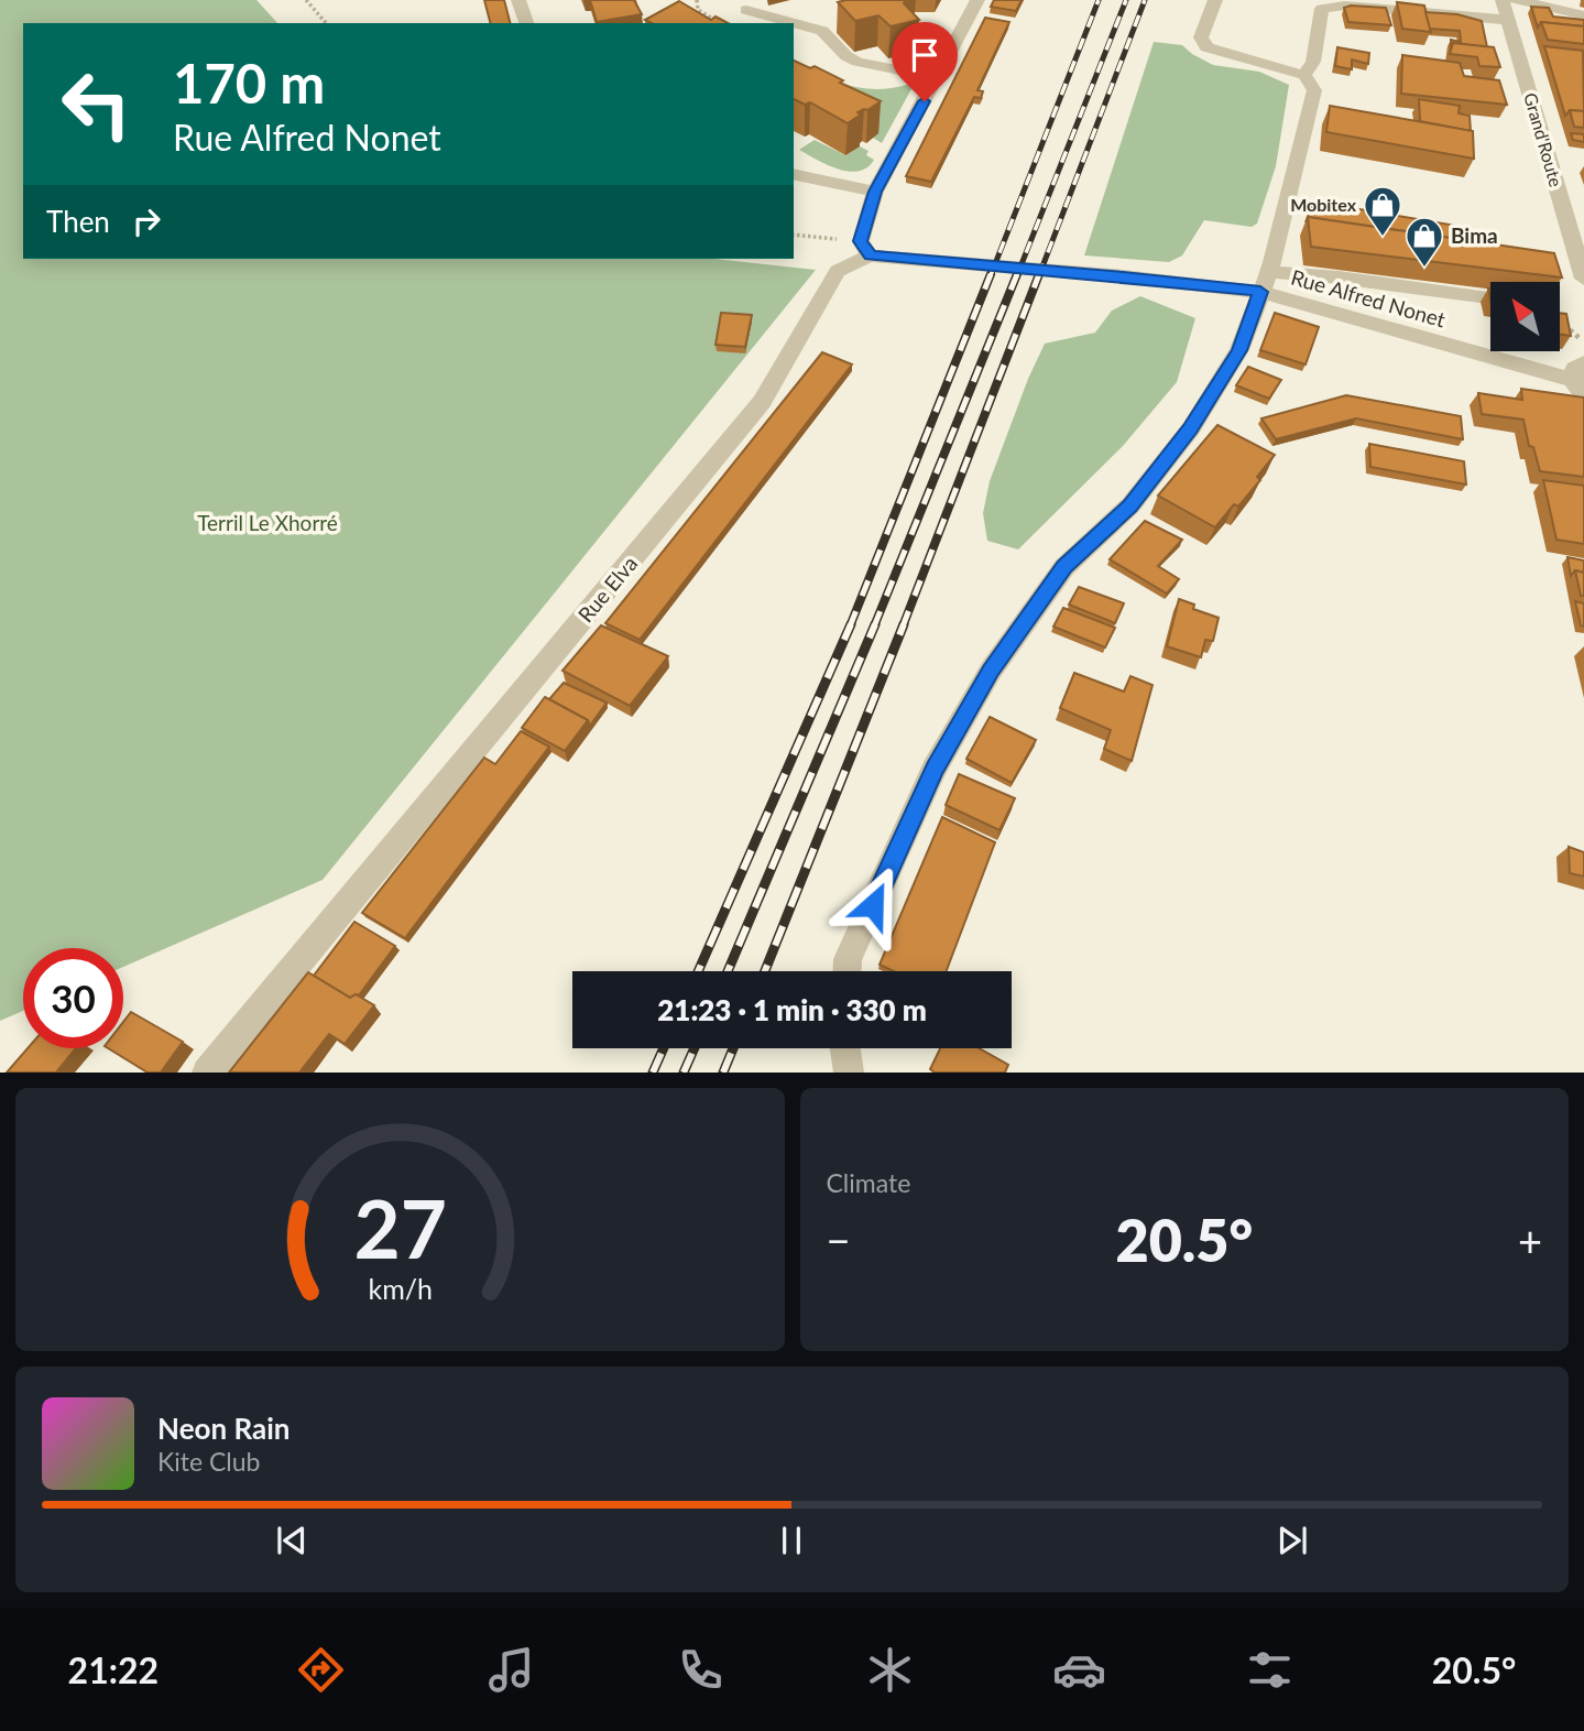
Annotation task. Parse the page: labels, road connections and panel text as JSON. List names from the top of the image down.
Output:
{
  "streets": {
    "street": ["Grand'Route", "Rue Alfred Nonet", "Rue Elva"]
  },
  "crossings": [
    ["Rue Alfred Nonet", "Rue Elva"]
  ],
  "parks": ["Terril Le Xhorré"],
  "places": {
    "shop": ["Mobitex", "Bima"]
  },
  "north": "top left",
  "page": {
    "turn": ["170 m", "Rue Alfred Nonet"],
    "then": "Then",
    "limit": "30",
    "trip": "21:23 · 1 min · 330 m",
    "tile": "Climate",
    "heat": ["−", "20.5°", "+"],
    "song": ["Neon Rain", "Kite Club"],
    "tabs": ["21:22", "20.5°"],
    "gauge": ["27", "km/h"]
  }
}
